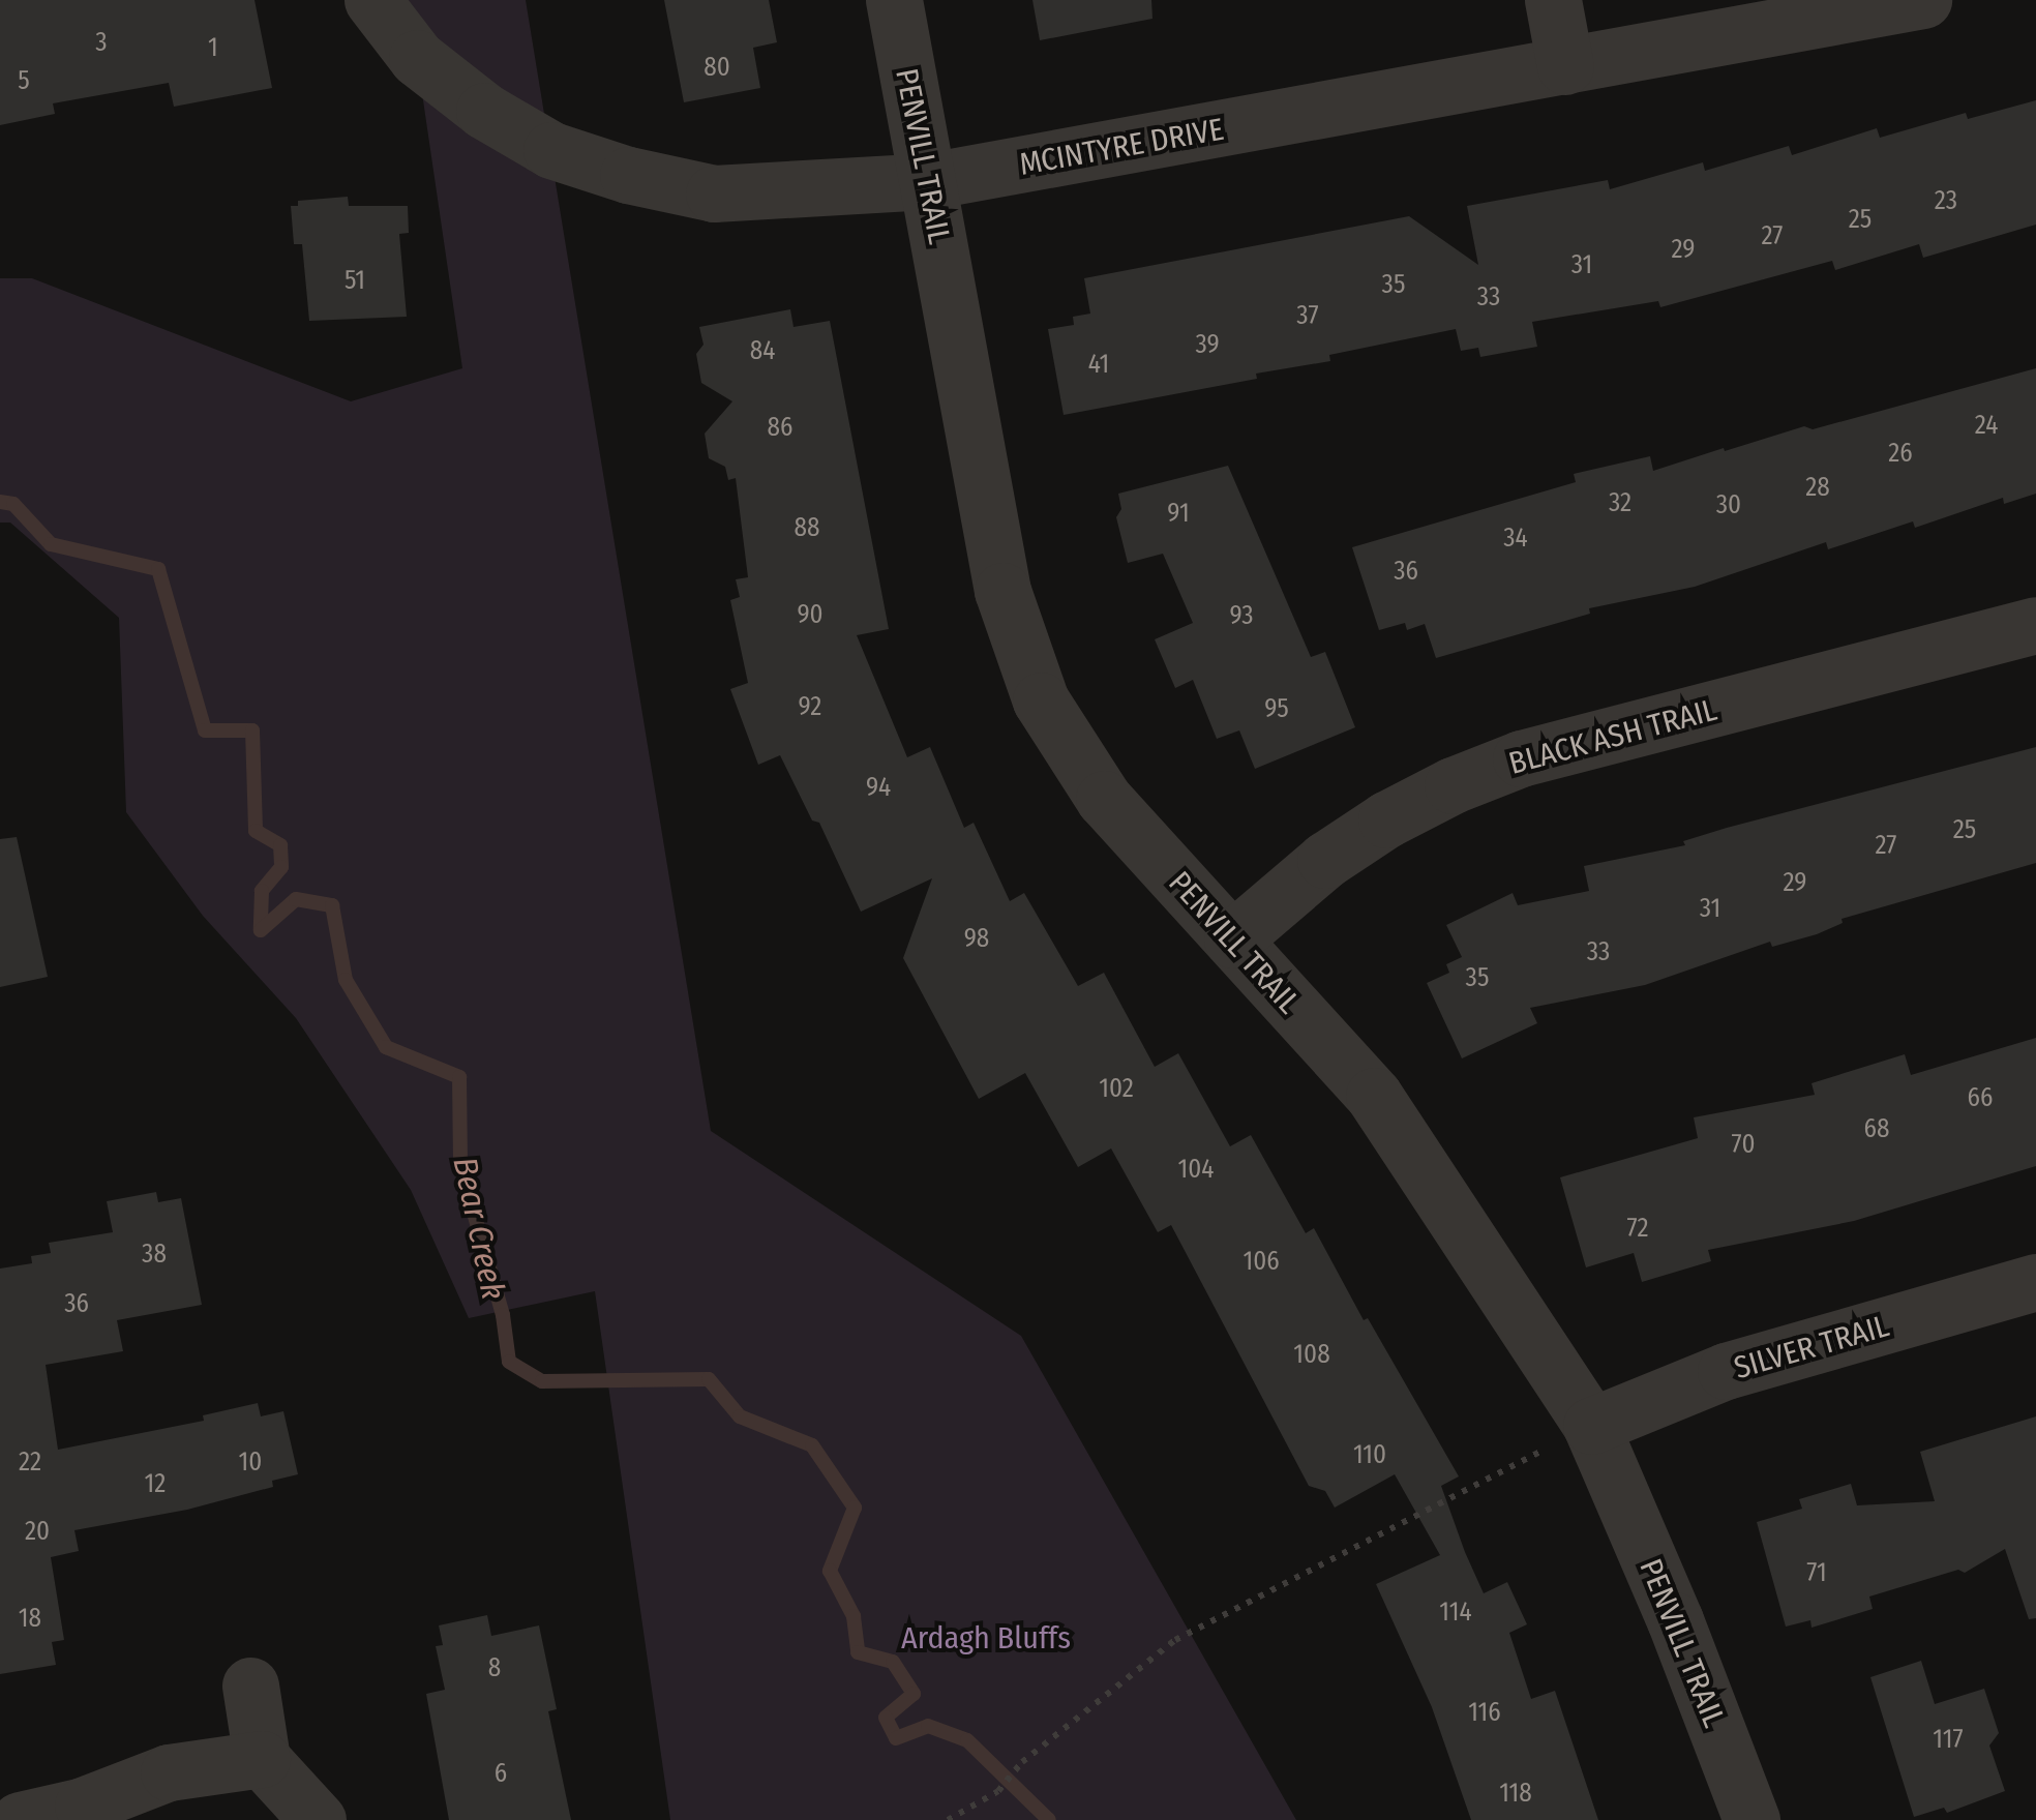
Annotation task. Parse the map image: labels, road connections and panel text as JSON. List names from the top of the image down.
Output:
{
  "streets": {
    "street": [
      "MCINTYRE DRIVE",
      "PENVILL TRAIL",
      "BLACK ASH TRAIL",
      "SILVER TRAIL"
    ]
  },
  "crossings": [
    ["MCINTYRE DRIVE", "PENVILL TRAIL"],
    ["PENVILL TRAIL", "BLACK ASH TRAIL"],
    ["PENVILL TRAIL", "SILVER TRAIL"]
  ],
  "water": ["Bear Creek"],
  "parks": ["Ardagh Bluffs"],
  "house_numbers": [
    "3",
    "1",
    "80",
    "5",
    "23",
    "25",
    "27",
    "29",
    "31",
    "51",
    "35",
    "33",
    "37",
    "39",
    "84",
    "41",
    "24",
    "86",
    "26",
    "28",
    "32",
    "30",
    "91",
    "88",
    "34",
    "36",
    "90",
    "93",
    "92",
    "95",
    "94",
    "25",
    "27",
    "29",
    "31",
    "98",
    "33",
    "35",
    "102",
    "66",
    "68",
    "70",
    "104",
    "72",
    "38",
    "106",
    "36",
    "108",
    "110",
    "22",
    "10",
    "12",
    "20",
    "71",
    "114",
    "18",
    "8",
    "116",
    "117",
    "6",
    "118"
  ]
}
